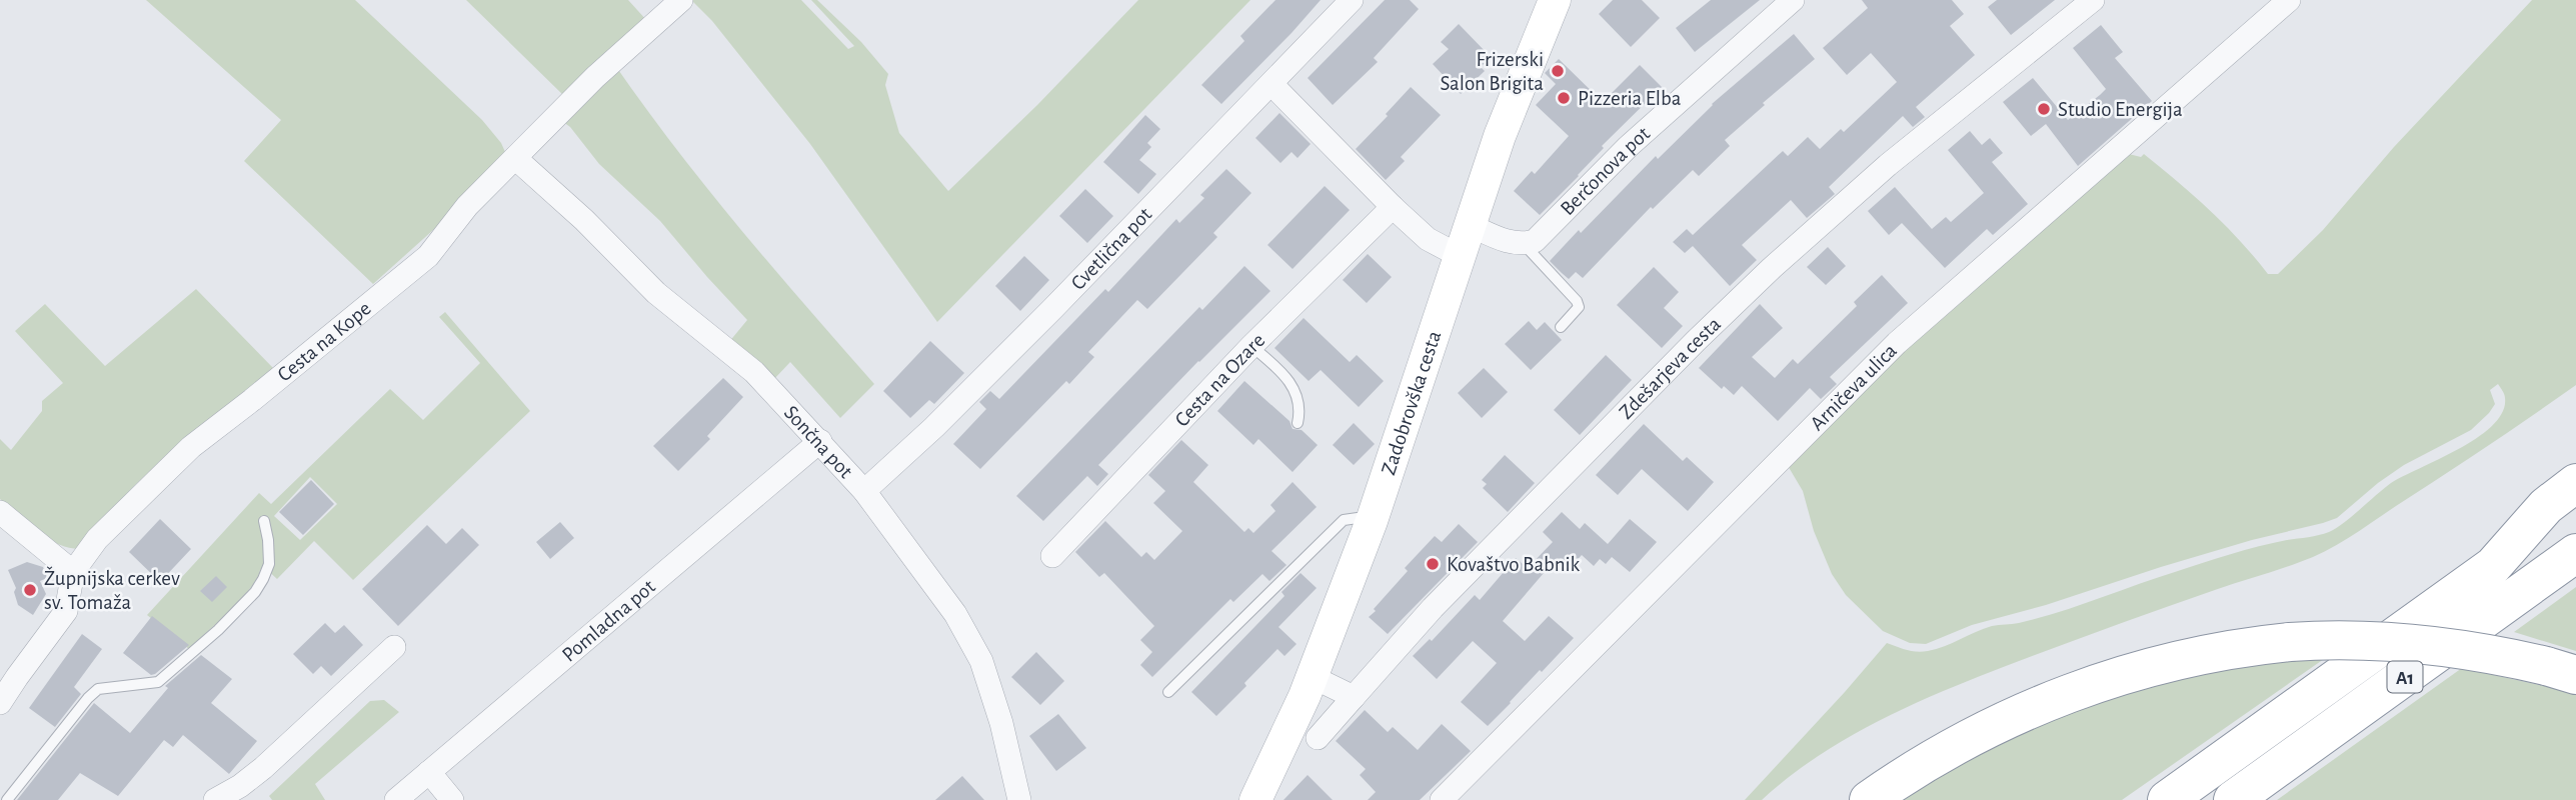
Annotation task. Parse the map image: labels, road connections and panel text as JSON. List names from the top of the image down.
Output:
{
  "streets": {
    "highway": ["A1"],
    "main road": ["Zadobrovška cesta"],
    "street": [
      "Berčonova pot",
      "Cvetlična pot",
      "Cesta na Kope",
      "Zdešarjeva cesta",
      "Cesta na Ozare",
      "Arničeva ulica",
      "Sončna pot",
      "Pomladna pot"
    ]
  },
  "crossings": [
    ["Cvetlična pot", "Sončna pot"],
    ["Cesta na Kope", "Sončna pot"],
    ["Sončna pot", "Pomladna pot"]
  ],
  "places": [
    "Frizerski Salon Brigita",
    "Pizzeria Elba",
    "Studio Energija",
    "Kovaštvo Babnik",
    "Župnijska cerkev sv. Tomaža"
  ]
}
